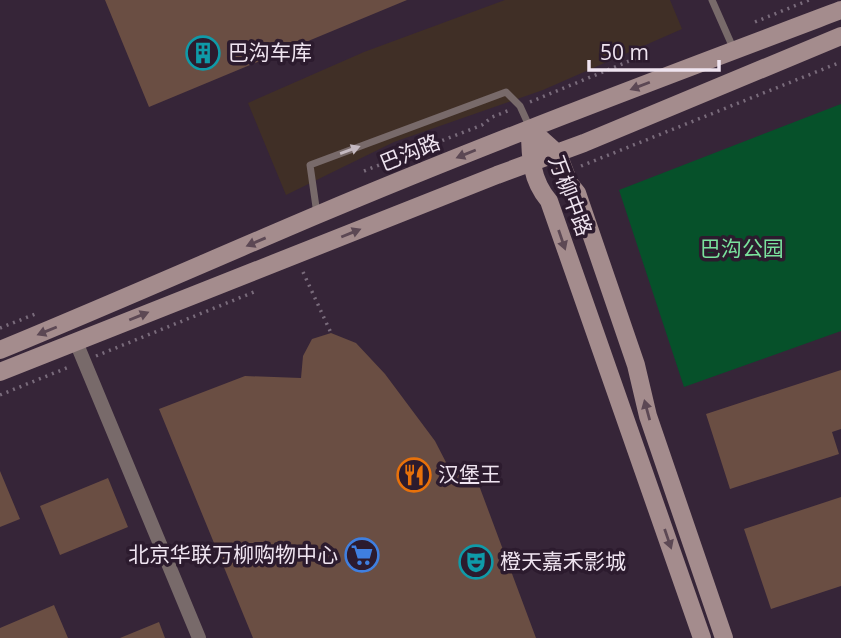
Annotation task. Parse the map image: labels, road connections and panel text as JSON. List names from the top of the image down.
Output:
{
  "streets": {
    "main road": ["巴沟路", "万柳中路"]
  },
  "crossings": [
    ["巴沟路", "万柳中路"]
  ],
  "parks": ["巴沟公园"],
  "places": {
    "building": ["巴沟车库"],
    "restaurant": ["汉堡王"],
    "supermarket": ["北京华联万柳购物中心"],
    "theatre": ["橙天嘉禾影城"]
  },
  "scale_bar": "50 m"
}
